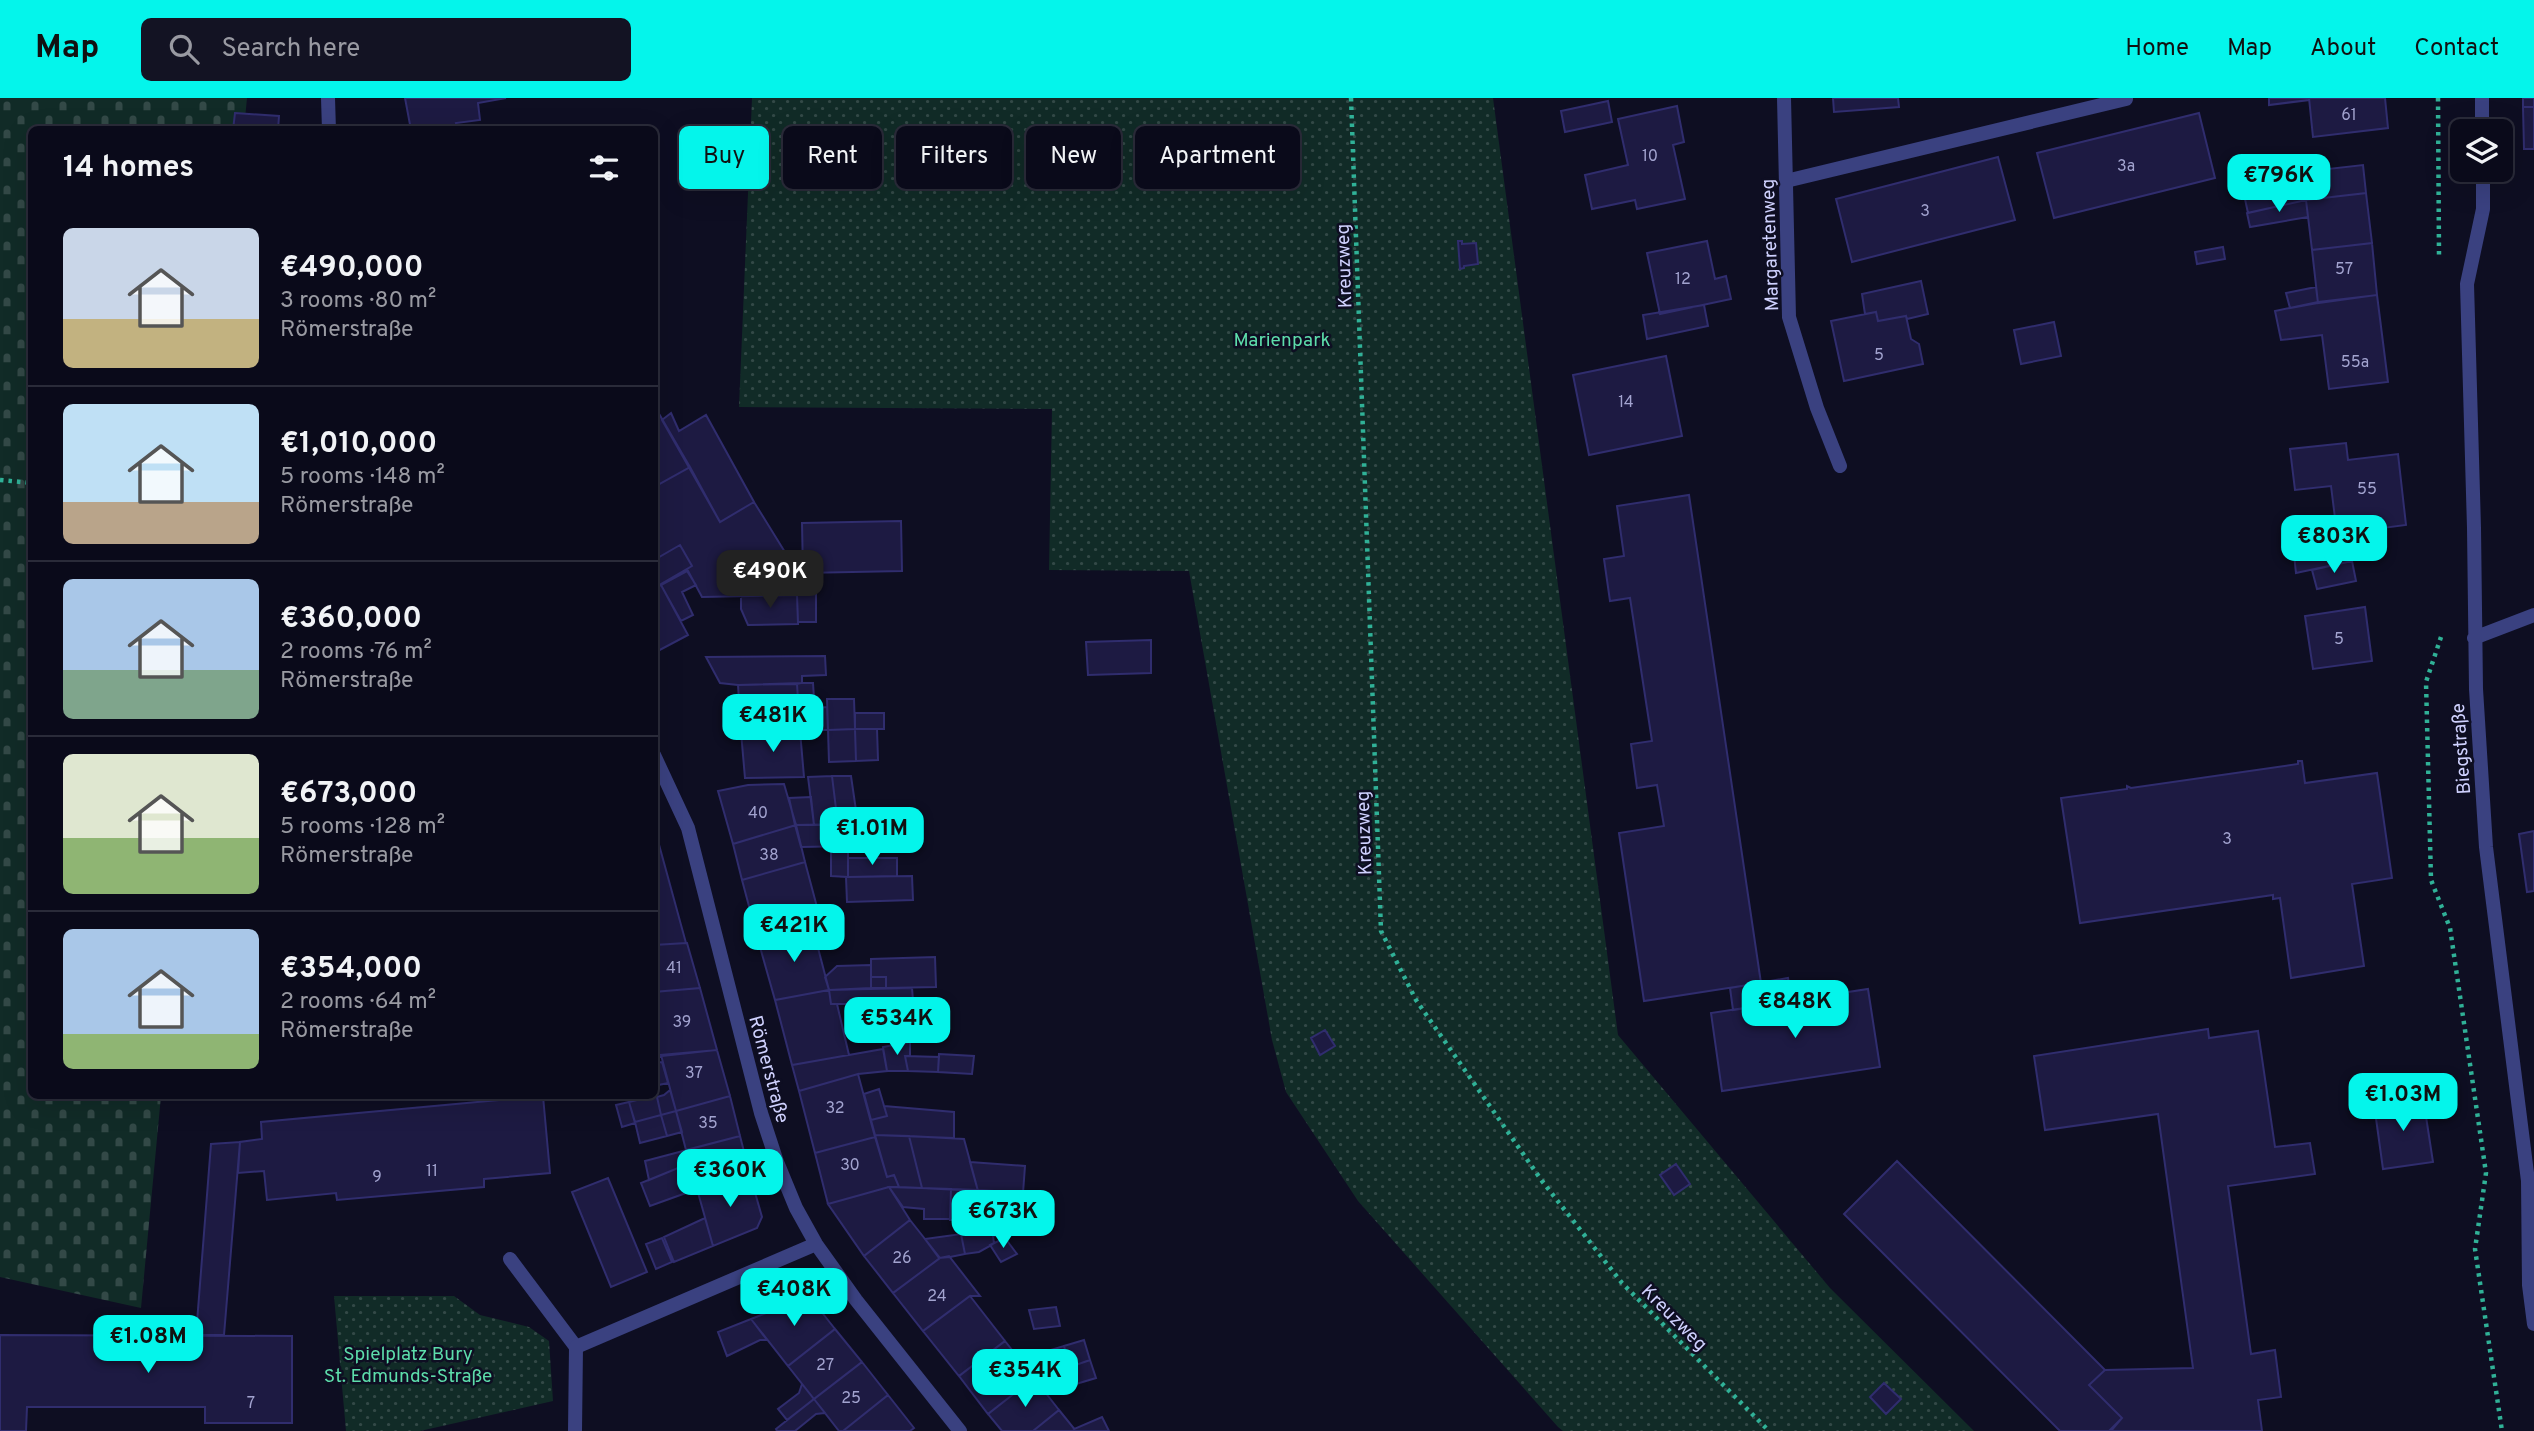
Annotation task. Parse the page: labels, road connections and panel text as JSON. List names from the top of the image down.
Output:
{
  "streets": {
    "street": ["Margaretenweg", "Biegstraße", "Römerstraße"],
    "path": ["Kreuzweg"]
  },
  "parks": ["Marienpark", "Spielplatz Bury St. Edmunds-Straße"],
  "house_numbers": [
    "61",
    "10",
    "3a",
    "3",
    "57",
    "12",
    "5",
    "55a",
    "14",
    "55",
    "5",
    "40",
    "3",
    "38",
    "41",
    "39",
    "37",
    "32",
    "35",
    "30",
    "11",
    "9",
    "26",
    "24",
    "27",
    "25",
    "7"
  ],
  "page": {
    "header": "Map",
    "search": "Search here",
    "nav": [
      "Home",
      "Map",
      "About",
      "Contact"
    ],
    "chip": [
      "Buy",
      "Rent",
      "Filters",
      "New",
      "Apartment"
    ],
    "heading": "14 homes",
    "price": [
      "€796K",
      "€803K",
      "€490K",
      "€481K",
      "€1.01M",
      "€421K",
      "€848K",
      "€534K",
      "€1.03M",
      "€360K",
      "€673K",
      "€408K",
      "€1.08M",
      "€354K"
    ],
    "list": [
      {
        "name": "€490,000",
        "note": "3 rooms · 80 m² · Römerstraße"
      },
      {
        "name": "€1,010,000",
        "note": "5 rooms · 148 m² · Römerstraße"
      },
      {
        "name": "€360,000",
        "note": "2 rooms · 76 m² · Römerstraße"
      },
      {
        "name": "€673,000",
        "note": "5 rooms · 128 m² · Römerstraße"
      },
      {
        "name": "€354,000",
        "note": "2 rooms · 64 m² · Römerstraße"
      }
    ]
  }
}
